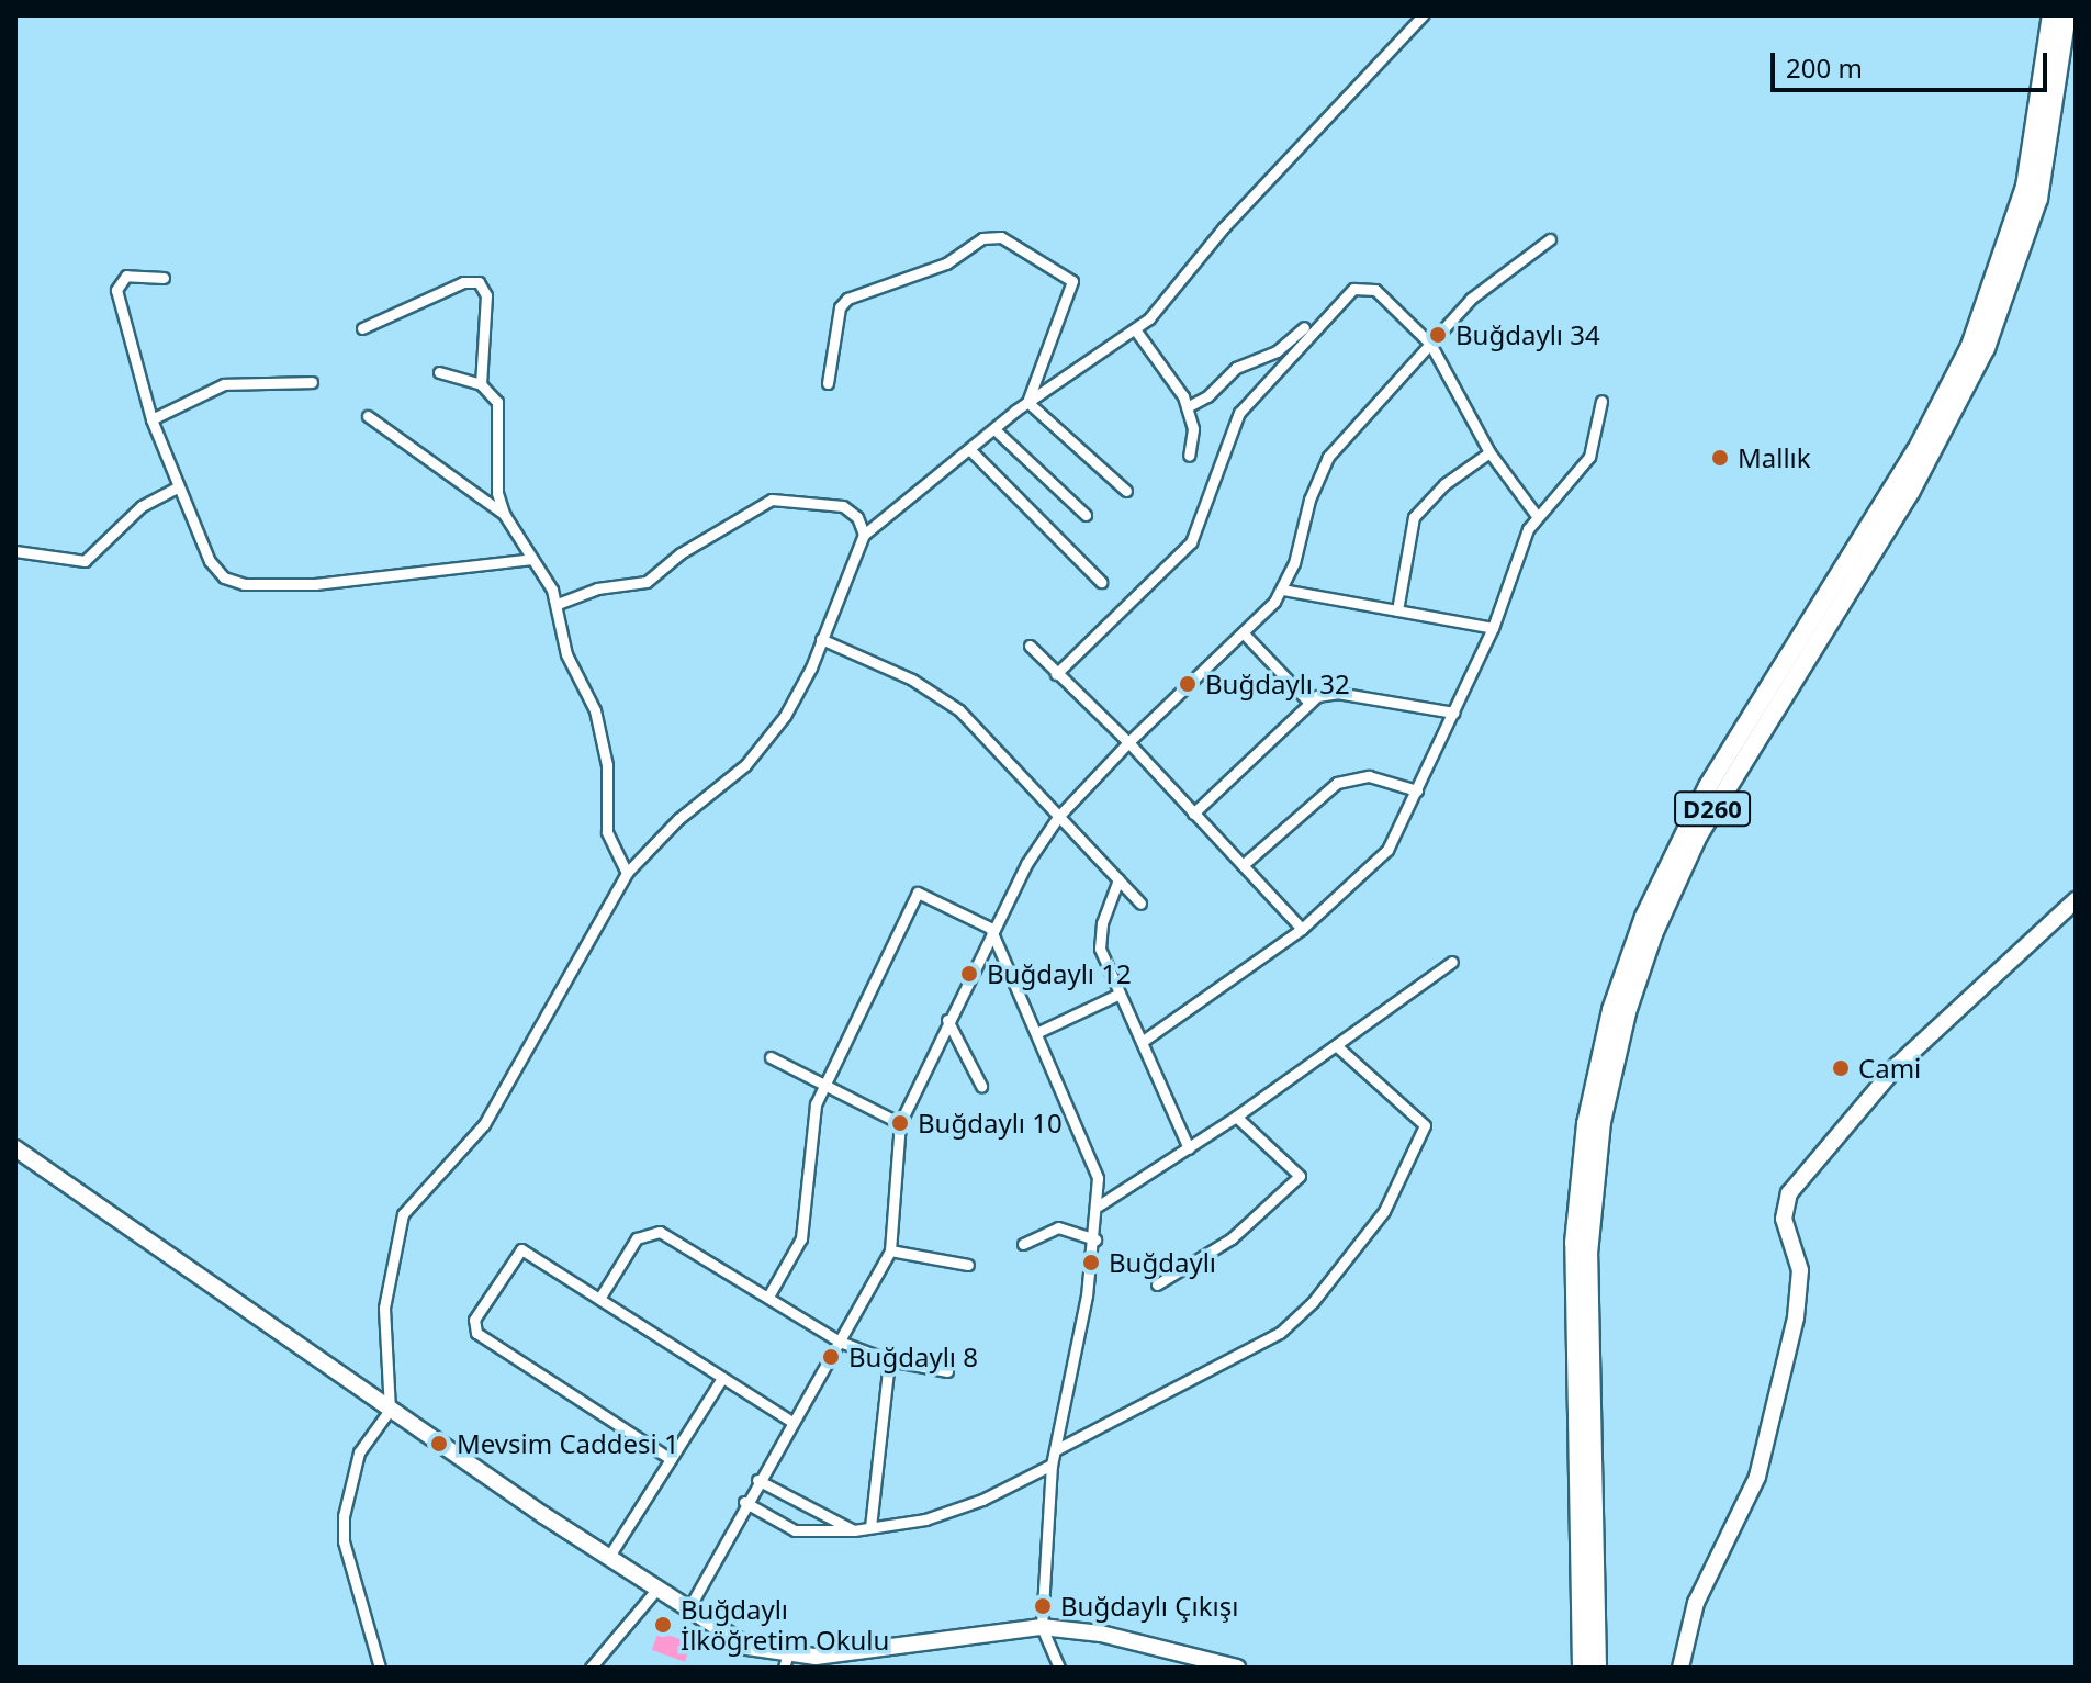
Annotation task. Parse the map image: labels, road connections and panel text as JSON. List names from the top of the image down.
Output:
{
  "streets": {
    "highway": ["D260"]
  },
  "places": [
    "Buğdaylı 34",
    "Mallık",
    "Buğdaylı 32",
    "Buğdaylı 12",
    "Cami",
    "Buğdaylı 10",
    "Buğdaylı",
    "Buğdaylı 8",
    "Mevsim Caddesi 1",
    "Buğdaylı Çıkışı",
    "Buğdaylı İlköğretim Okulu"
  ],
  "scale_bar": "200 m"
}
